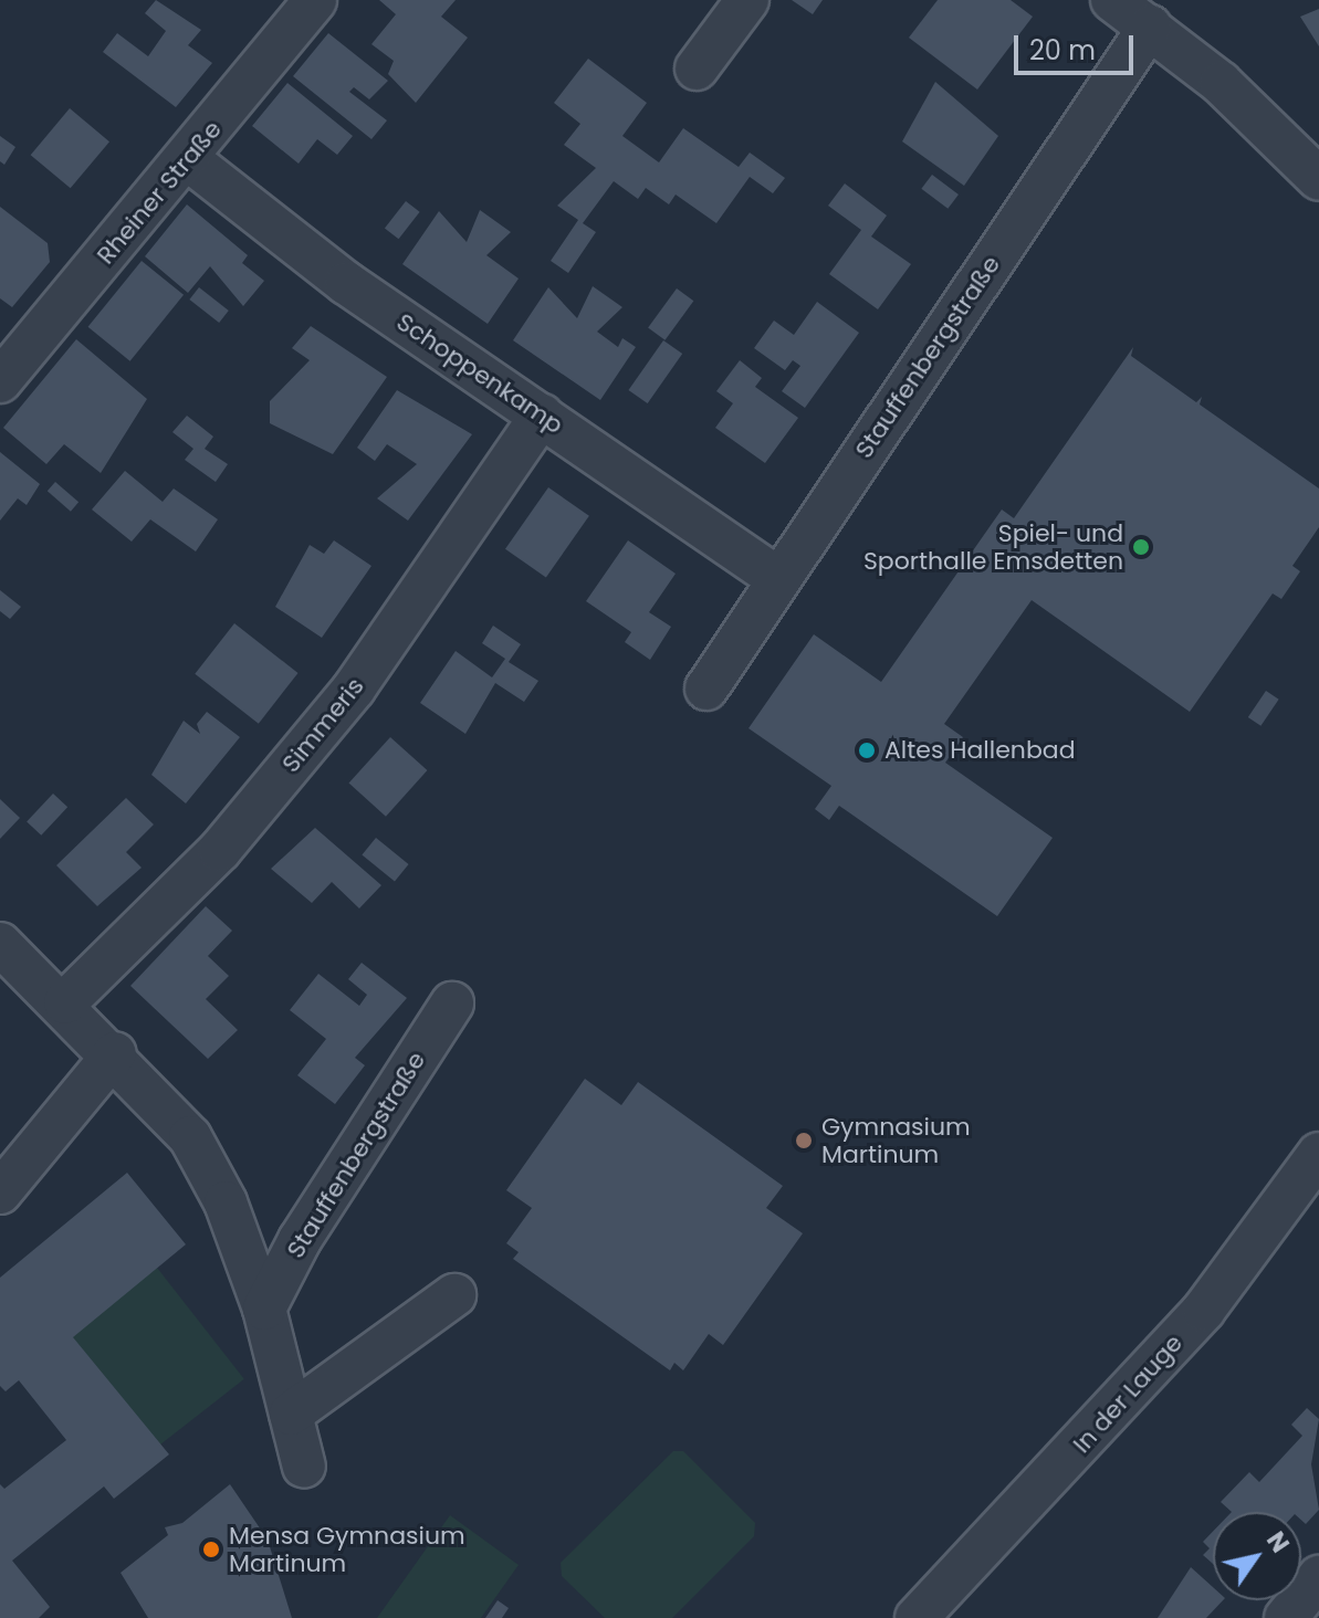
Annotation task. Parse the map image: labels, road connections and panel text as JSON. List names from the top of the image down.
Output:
{
  "streets": {
    "street": [
      "Rheiner Straße",
      "Stauffenbergstraße",
      "Schoppenkamp",
      "Simmeris",
      "In der Lauge"
    ]
  },
  "crossings": [
    ["Rheiner Straße", "Schoppenkamp"],
    ["Stauffenbergstraße", "Schoppenkamp"],
    ["Schoppenkamp", "Simmeris"]
  ],
  "places": [
    "Spiel- und Sporthalle Emsdetten",
    "Altes Hallenbad",
    "Gymnasium Martinum",
    "Mensa Gymnasium Martinum"
  ],
  "scale_bar": "20 m",
  "north": "top right"
}
